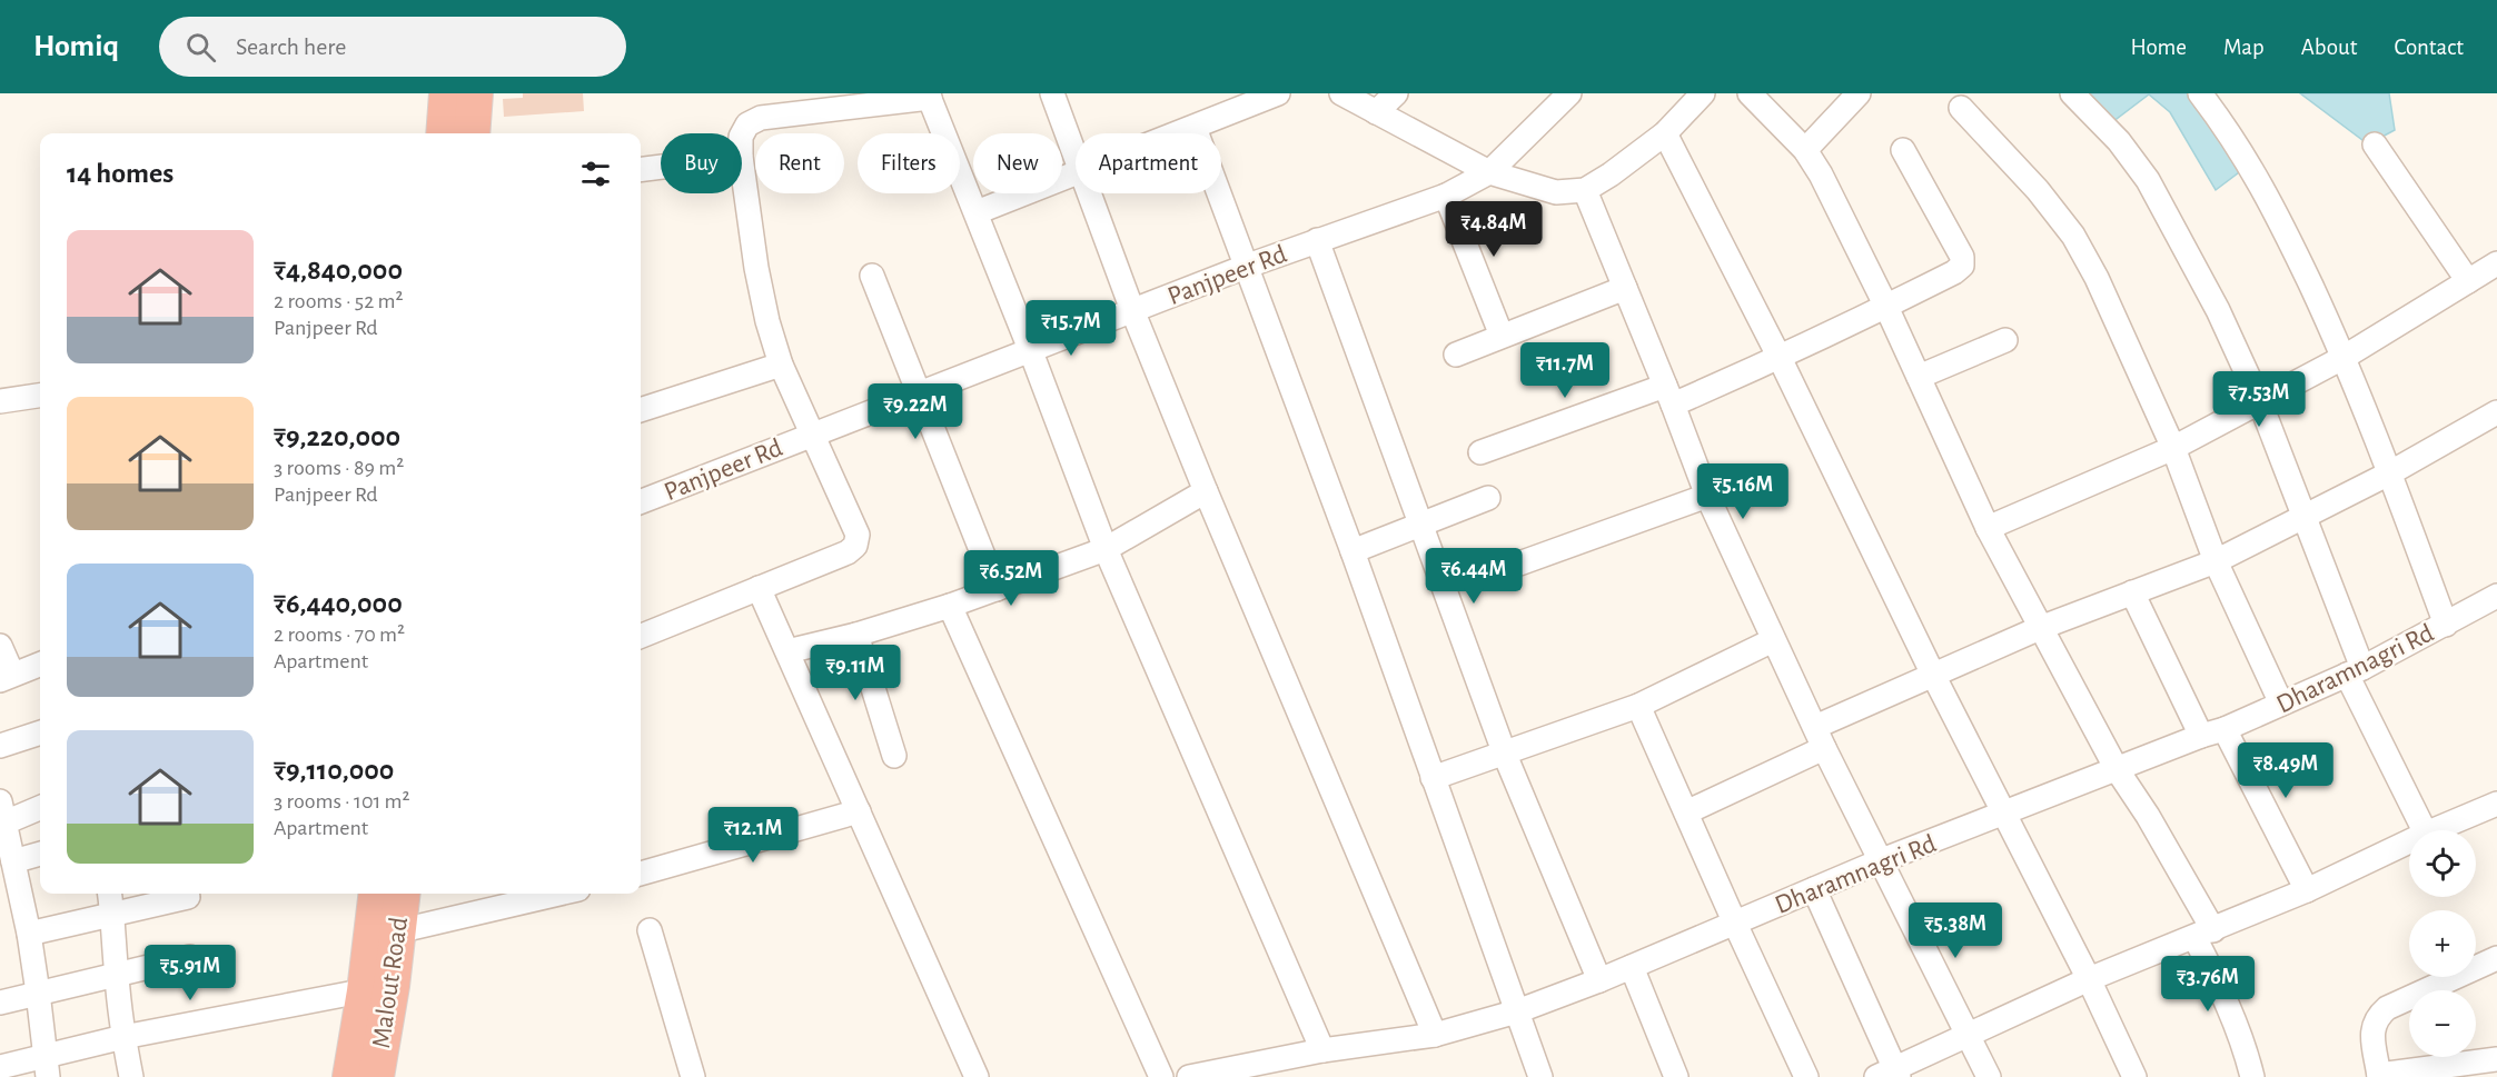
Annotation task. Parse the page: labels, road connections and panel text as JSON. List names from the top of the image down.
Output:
{
  "streets": {
    "highway": ["Malout Road"],
    "street": ["Panjpeer Rd", "Dharamnagri Rd"]
  },
  "page": {
    "header": "Homiq",
    "search": "Search here",
    "nav": [
      "Home",
      "Map",
      "About",
      "Contact"
    ],
    "chip": [
      "Buy",
      "Rent",
      "Filters",
      "New",
      "Apartment"
    ],
    "heading": "14 homes",
    "price": [
      "₹4.84M",
      "₹15.7M",
      "₹11.7M",
      "₹7.53M",
      "₹9.22M",
      "₹5.16M",
      "₹6.44M",
      "₹6.52M",
      "₹9.11M",
      "₹8.49M",
      "₹12.1M",
      "₹5.38M",
      "₹5.91M",
      "₹3.76M"
    ],
    "list": [
      {
        "name": "₹4,840,000",
        "note": "2 rooms · 52 m² · Panjpeer Rd"
      },
      {
        "name": "₹9,220,000",
        "note": "3 rooms · 89 m² · Panjpeer Rd"
      },
      {
        "name": "₹6,440,000",
        "note": "2 rooms · 70 m² · Apartment"
      },
      {
        "name": "₹9,110,000",
        "note": "3 rooms · 101 m² · Apartment"
      }
    ],
    "map_buttons": ["+", "−"]
  }
}
